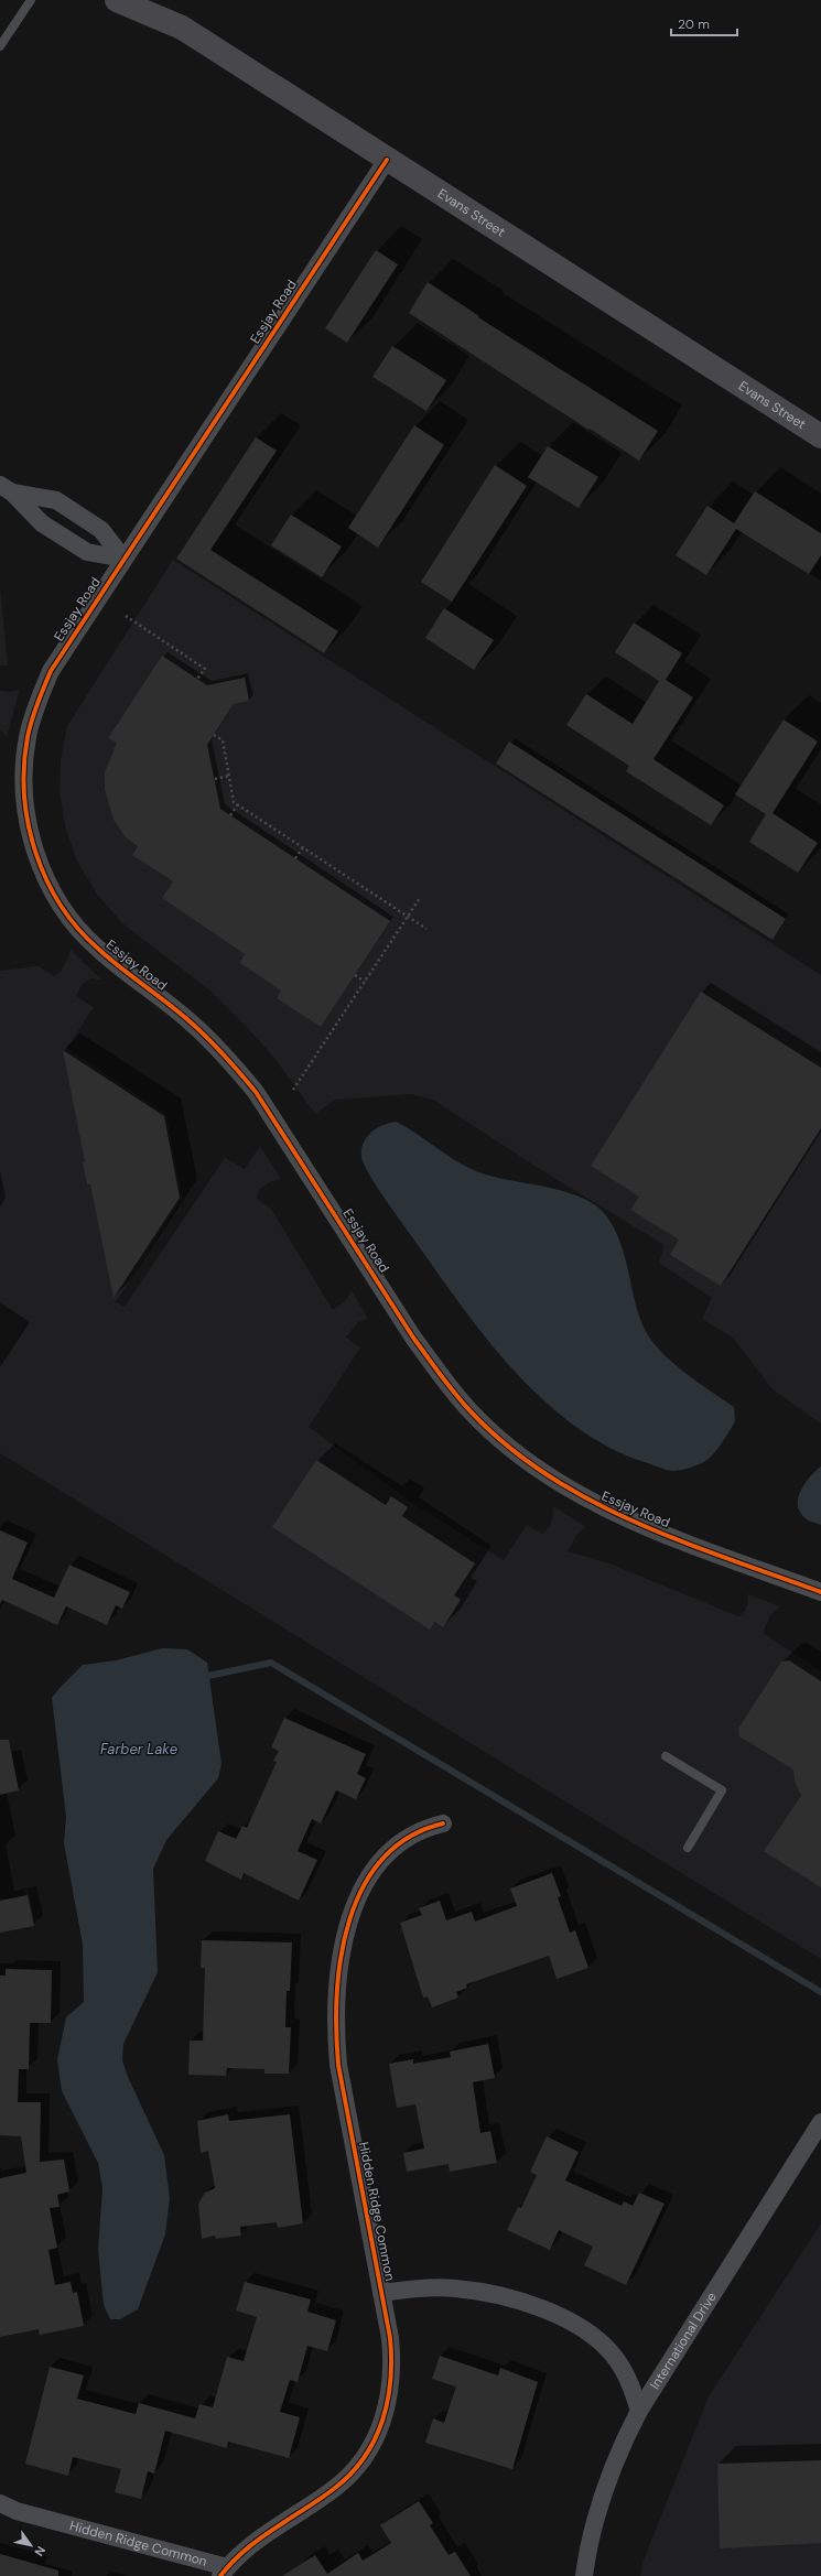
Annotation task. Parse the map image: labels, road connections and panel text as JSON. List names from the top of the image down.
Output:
{
  "streets": {
    "street": [
      "Evans Street",
      "Essjay Road",
      "Hidden Ridge Common",
      "International Drive"
    ]
  },
  "crossings": [
    ["Evans Street", "Essjay Road"],
    ["Hidden Ridge Common", "International Drive"]
  ],
  "water": ["Farber Lake"],
  "scale_bar": "20 m",
  "north": "bottom right"
}
